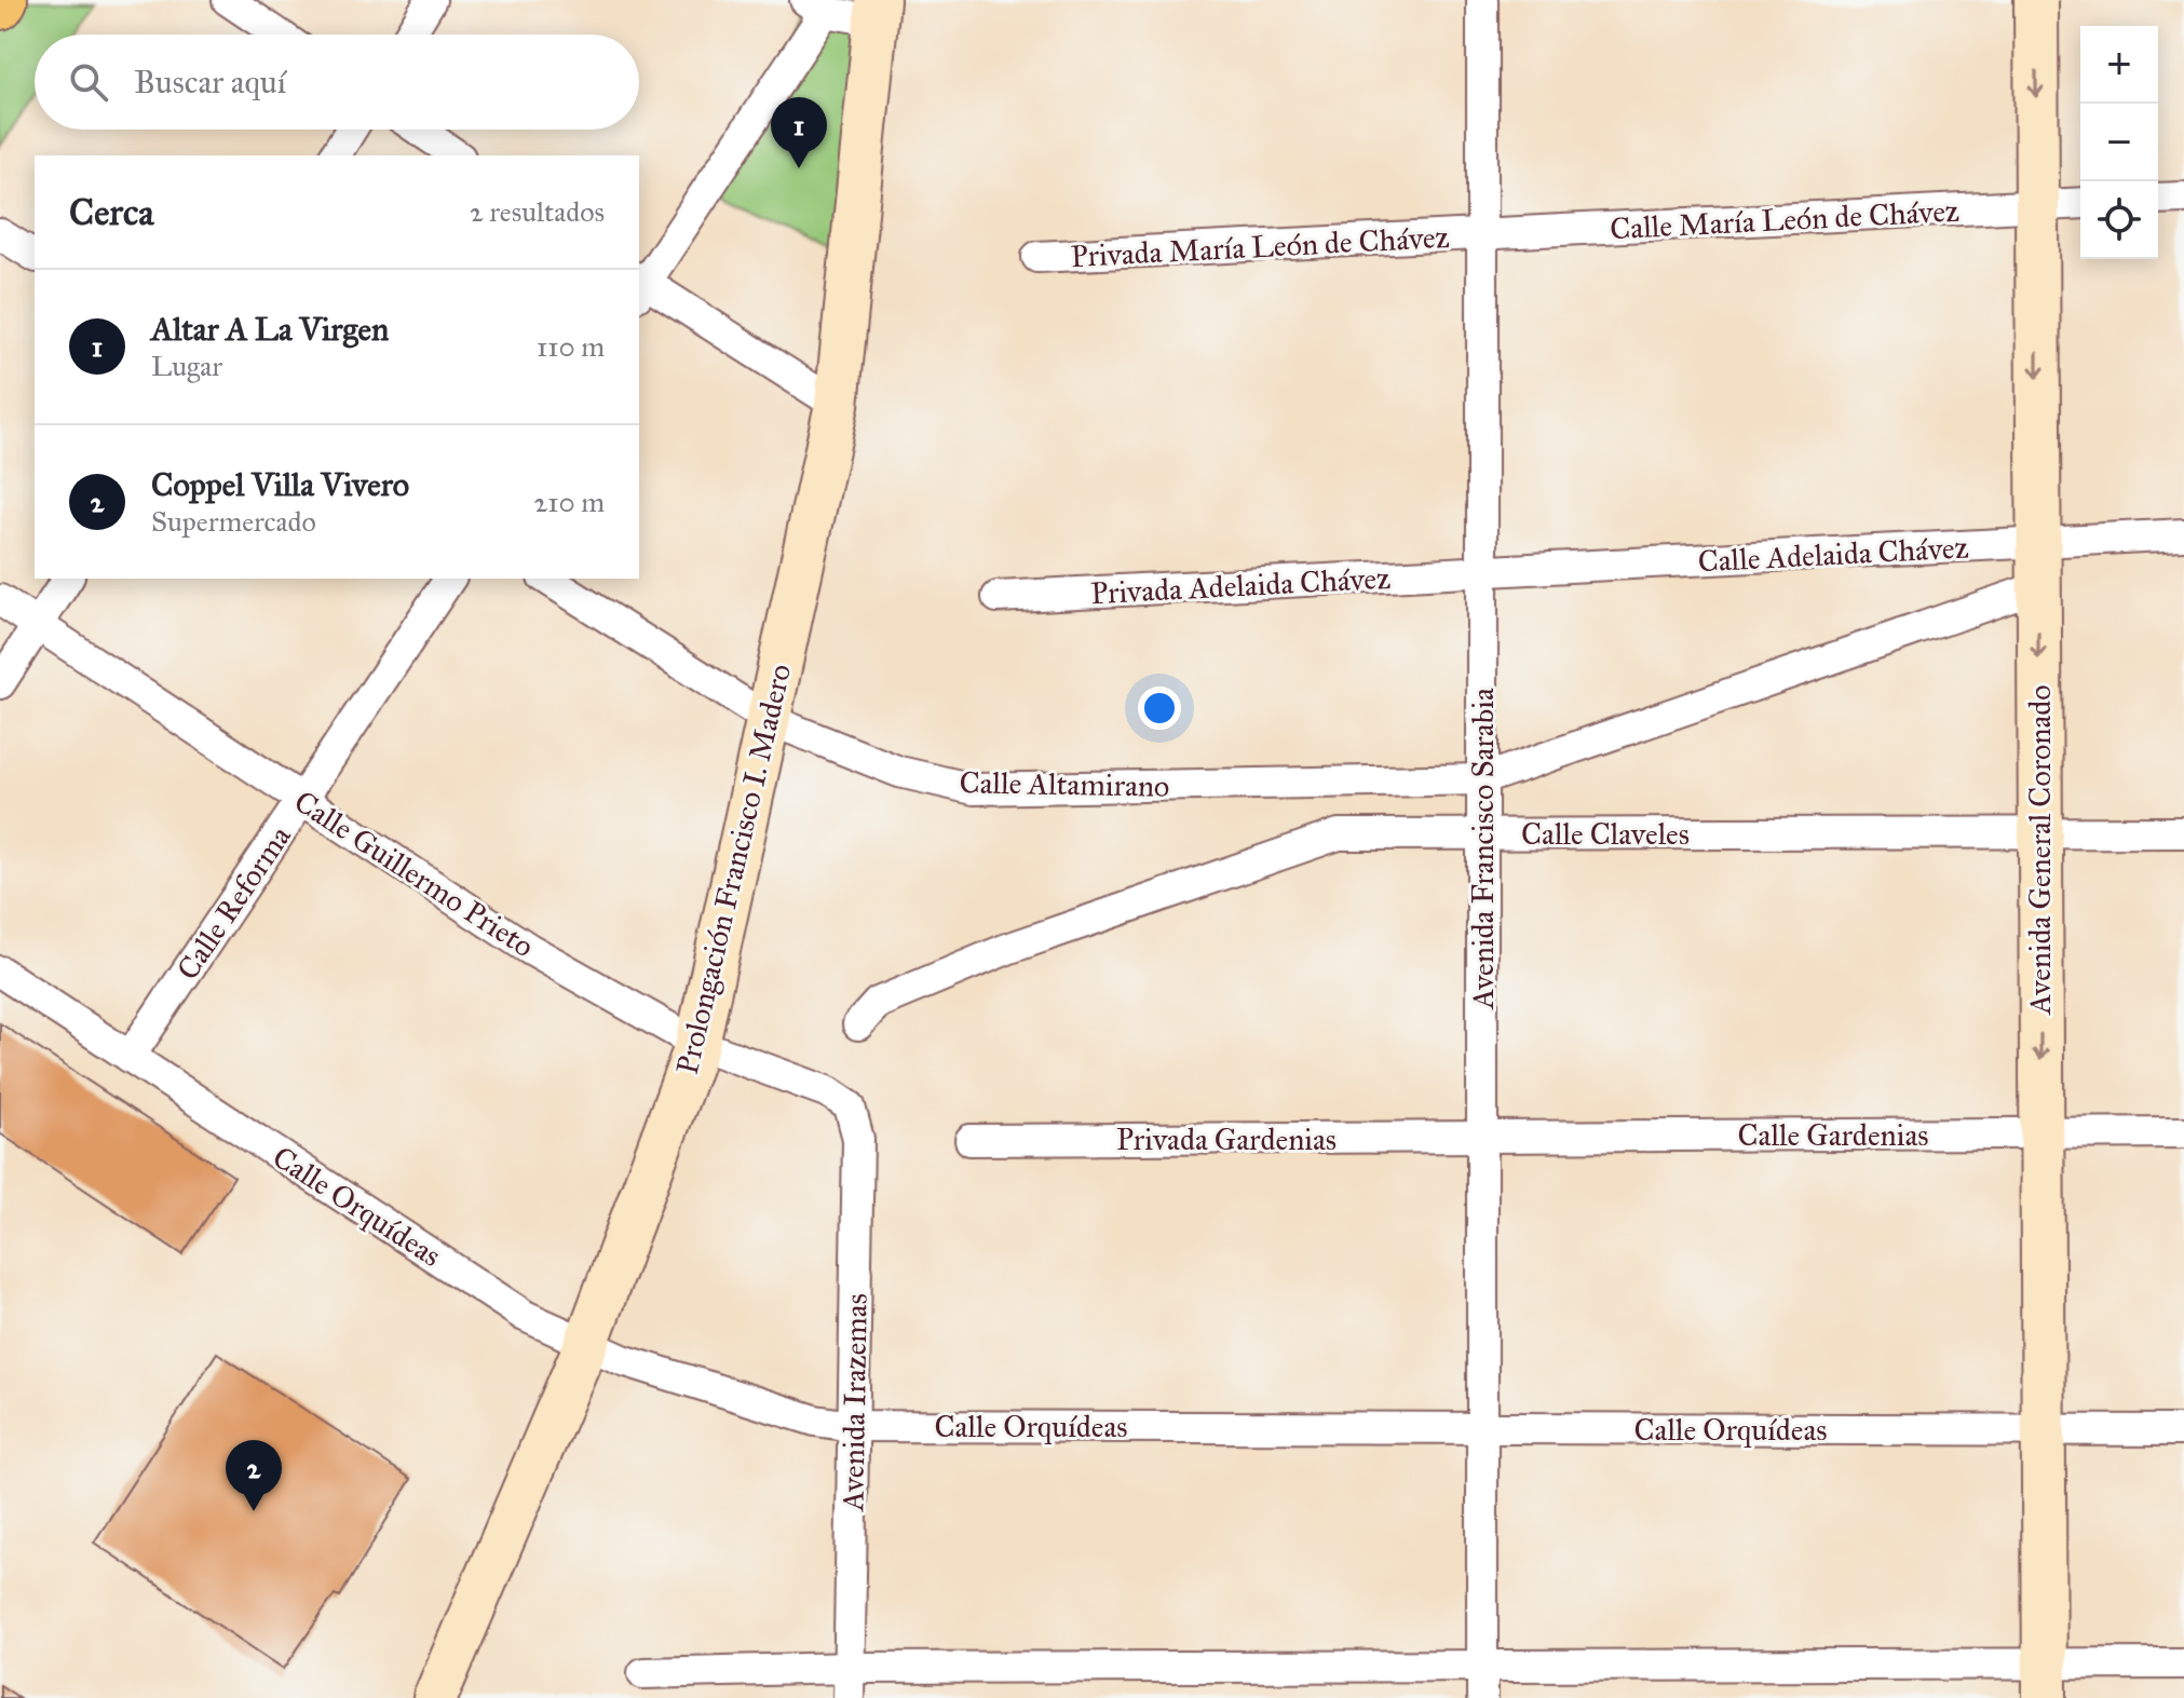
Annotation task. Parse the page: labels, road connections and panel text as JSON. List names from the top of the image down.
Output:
{
  "streets": {
    "main road": ["Avenida General Coronado", "Prolongación Francisco I. Madero"],
    "street": [
      "Calle María León de Chávez",
      "Privada María León de Chávez",
      "Calle Adelaida Chávez",
      "Privada Adelaida Chávez",
      "Calle Altamirano",
      "Calle Claveles",
      "Avenida Francisco Sarabia",
      "Calle Guillermo Prieto",
      "Calle Reforma",
      "Calle Gardenias",
      "Privada Gardenias",
      "Calle Orquídeas",
      "Avenida Irazemas"
    ]
  },
  "crossings": [
    ["Calle María León de Chávez", "Privada María León de Chávez"],
    ["Calle María León de Chávez", "Avenida Francisco Sarabia"],
    ["Calle María León de Chávez", "Avenida General Coronado"],
    ["Privada María León de Chávez", "Avenida Francisco Sarabia"],
    ["Calle Adelaida Chávez", "Privada Adelaida Chávez"],
    ["Calle Adelaida Chávez", "Avenida Francisco Sarabia"],
    ["Calle Adelaida Chávez", "Avenida General Coronado"],
    ["Privada Adelaida Chávez", "Avenida Francisco Sarabia"],
    ["Calle Altamirano", "Avenida Francisco Sarabia"],
    ["Calle Altamirano", "Prolongación Francisco I. Madero"],
    ["Calle Claveles", "Avenida Francisco Sarabia"],
    ["Calle Claveles", "Avenida General Coronado"],
    ["Avenida Francisco Sarabia", "Calle Gardenias"],
    ["Avenida Francisco Sarabia", "Privada Gardenias"],
    ["Avenida Francisco Sarabia", "Calle Orquídeas"],
    ["Avenida General Coronado", "Calle Gardenias"],
    ["Avenida General Coronado", "Calle Orquídeas"],
    ["Prolongación Francisco I. Madero", "Calle Guillermo Prieto"],
    ["Prolongación Francisco I. Madero", "Calle Orquídeas"],
    ["Calle Guillermo Prieto", "Calle Reforma"],
    ["Calle Guillermo Prieto", "Avenida Irazemas"],
    ["Calle Reforma", "Calle Orquídeas"],
    ["Calle Gardenias", "Privada Gardenias"],
    ["Calle Orquídeas", "Avenida Irazemas"]
  ],
  "one_way": ["Avenida General Coronado"],
  "page": {
    "map_buttons": ["+", "−"],
    "search": "Buscar aquí",
    "pins": ["1", "2"],
    "heading": ["Cerca", "2 resultados"],
    "list": [
      {
        "mark": "1",
        "name": "Altar A La Virgen",
        "note": "Lugar",
        "value": "110 m"
      },
      {
        "mark": "2",
        "name": "Coppel Villa Vivero",
        "note": "Supermercado",
        "value": "210 m"
      }
    ]
  }
}
